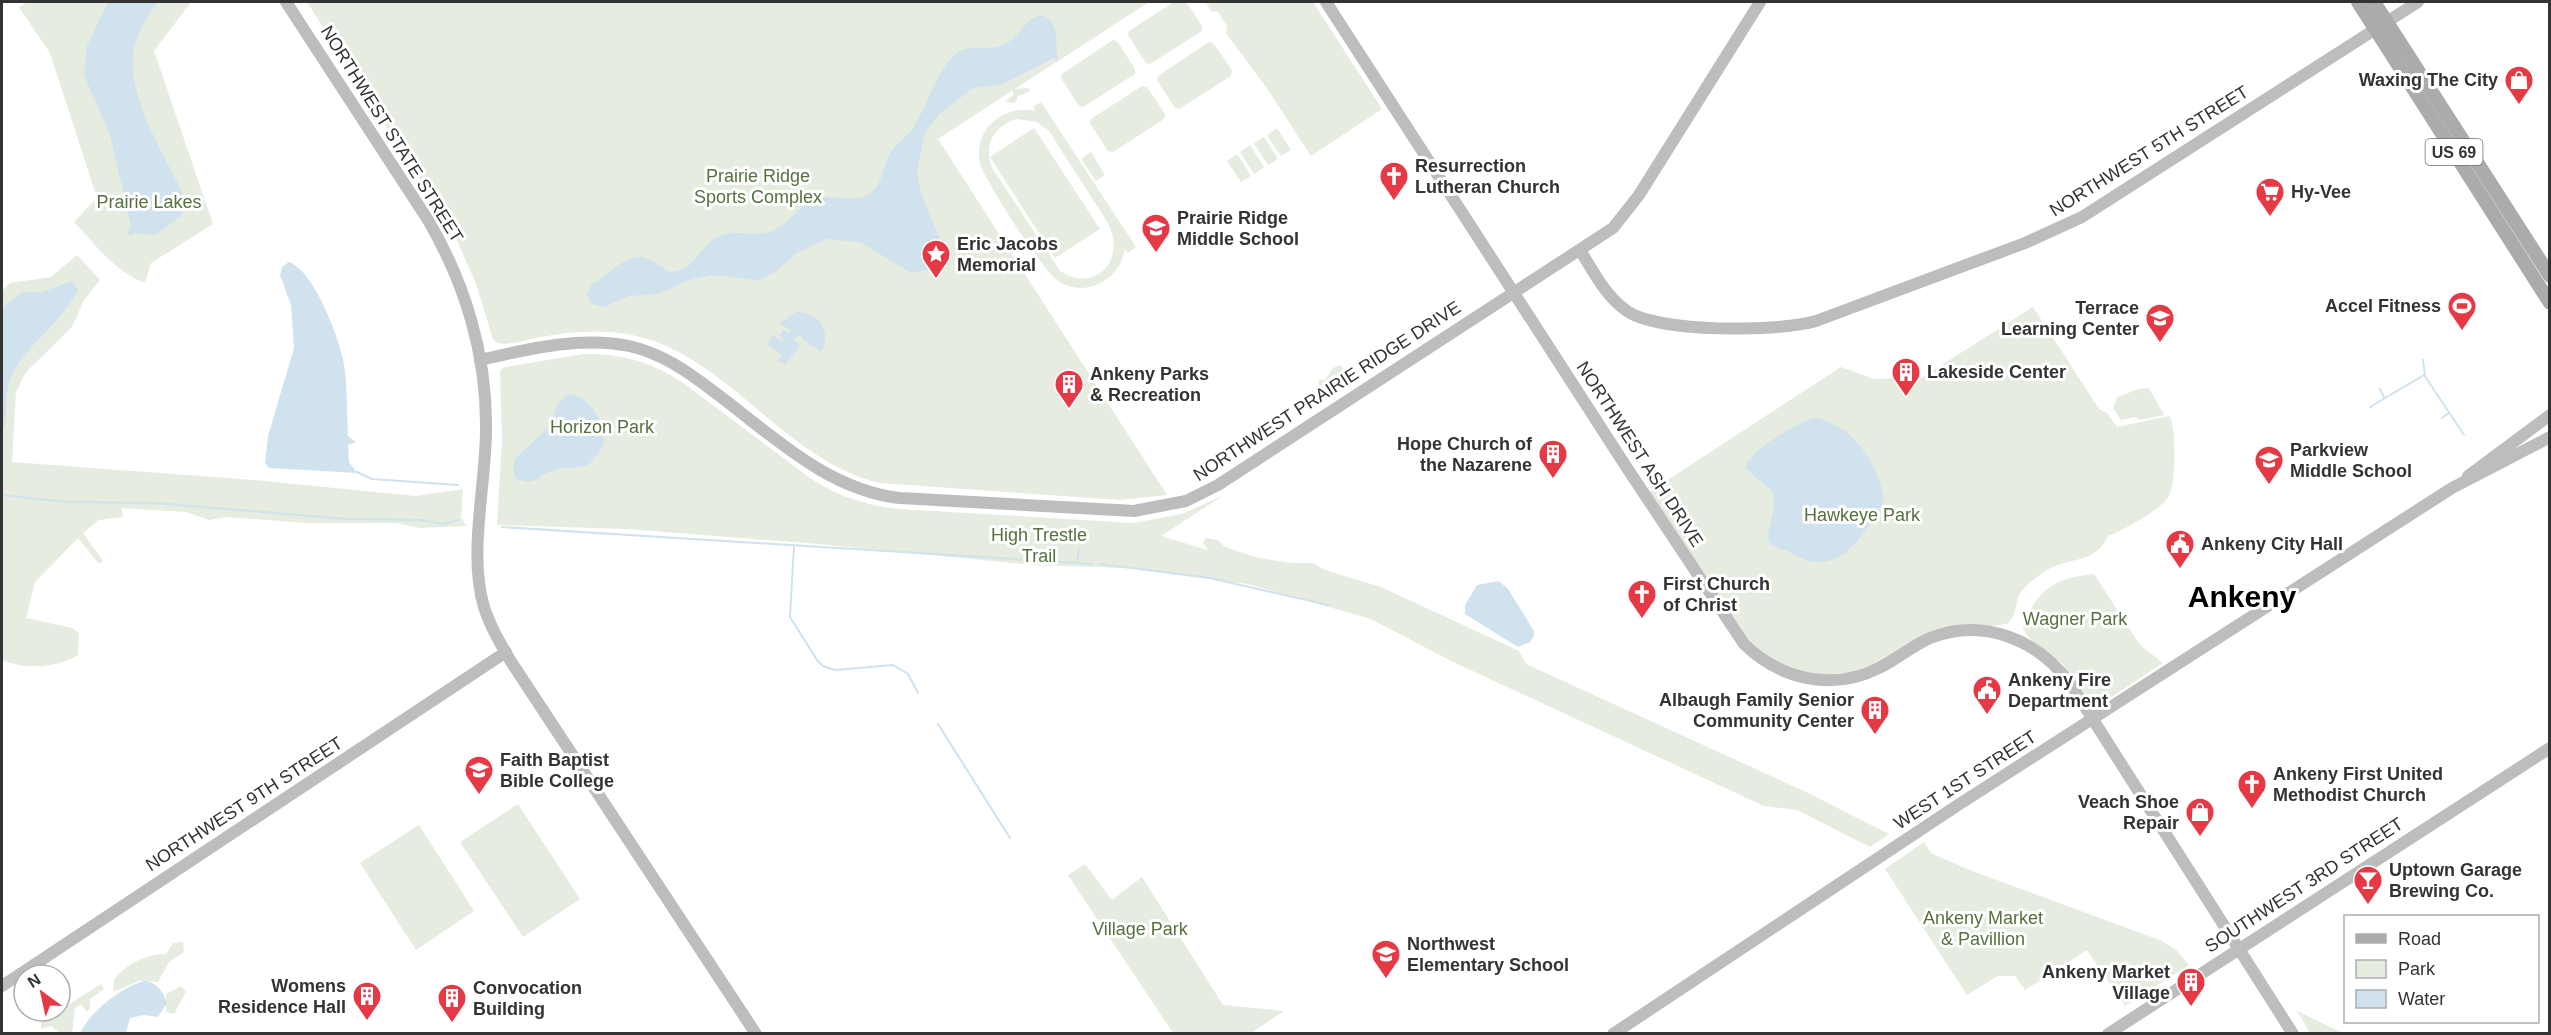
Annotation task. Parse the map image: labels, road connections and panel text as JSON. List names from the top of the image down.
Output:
{
  "streets": {
    "main road": ["US 69"],
    "street": [
      "NORTHWEST STATE STREET",
      "NORTHWEST 5TH STREET",
      "NORTHWEST PRAIRIE RIDGE DRIVE",
      "NORTHWEST ASH DRIVE",
      "WEST 1ST STREET",
      "NORTHWEST 9TH STREET",
      "SOUTHWEST 3RD STREET"
    ]
  },
  "crossings": [
    ["NORTHWEST STATE STREET", "NORTHWEST PRAIRIE RIDGE DRIVE"],
    ["NORTHWEST STATE STREET", "NORTHWEST 9TH STREET"],
    ["NORTHWEST 5TH STREET", "US 69"],
    ["NORTHWEST PRAIRIE RIDGE DRIVE", "NORTHWEST ASH DRIVE"],
    ["NORTHWEST ASH DRIVE", "WEST 1ST STREET"],
    ["NORTHWEST ASH DRIVE", "SOUTHWEST 3RD STREET"]
  ],
  "districts": ["Ankeny"],
  "parks": [
    "Prairie Ridge Sports Complex",
    "Prairie Lakes",
    "Horizon Park",
    "Hawkeye Park",
    "High Trestle Trail",
    "Wagner Park",
    "Ankeny Market & Pavillion",
    "Village Park"
  ],
  "places": {
    "shop": ["Waxing The City", "Veach Shoe Repair"],
    "church": ["Resurrection Lutheran Church", "First Church of Christ", "Ankeny First United Methodist Church"],
    "supermarket": ["Hy-Vee"],
    "school or university": [
      "Prairie Ridge Middle School",
      "Terrace Learning Center",
      "Parkview Middle School",
      "Faith Baptist Bible College",
      "Northwest Elementary School"
    ],
    "place": ["Eric Jacobs Memorial"],
    "sports": ["Accel Fitness"],
    "building": [
      "Lakeside Center",
      "Ankeny Parks & Recreation",
      "Hope Church of the Nazarene",
      "Albaugh Family Senior Community Center",
      "Ankeny Market Village",
      "Womens Residence Hall",
      "Convocation Building"
    ],
    "public building": ["Ankeny City Hall", "Ankeny Fire Department"],
    "bar": ["Uptown Garage Brewing Co."]
  },
  "legend": ["Road", "Park", "Water"],
  "north": "top left"
}
